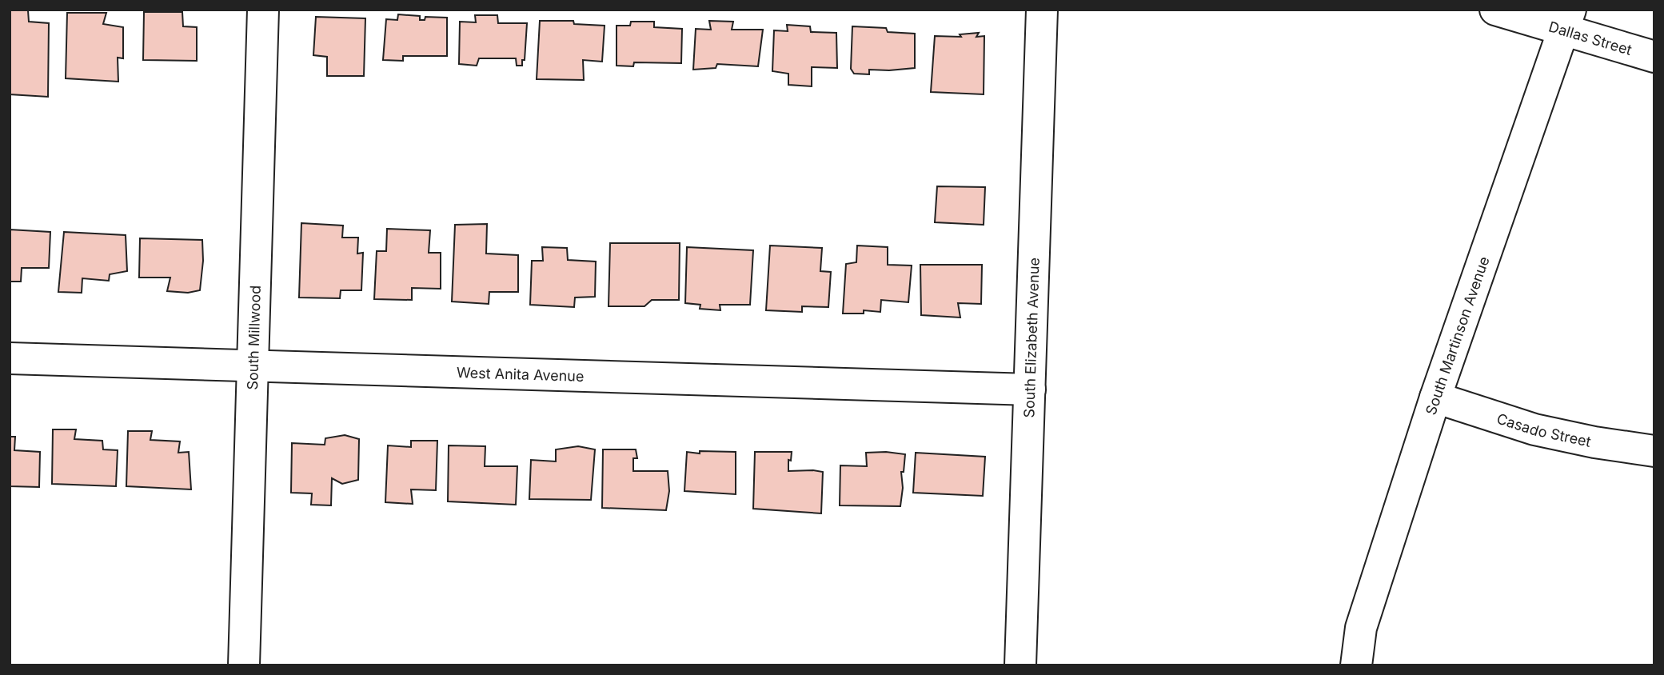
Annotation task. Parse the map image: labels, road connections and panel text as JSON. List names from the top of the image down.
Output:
{
  "streets": {
    "street": [
      "Dallas Street",
      "South Martinson Avenue",
      "South Millwood",
      "South Elizabeth Avenue",
      "West Anita Avenue",
      "Casado Street"
    ]
  },
  "crossings": [
    ["Dallas Street", "South Martinson Avenue"],
    ["South Martinson Avenue", "Casado Street"],
    ["South Millwood", "West Anita Avenue"],
    ["South Elizabeth Avenue", "West Anita Avenue"]
  ]
}
